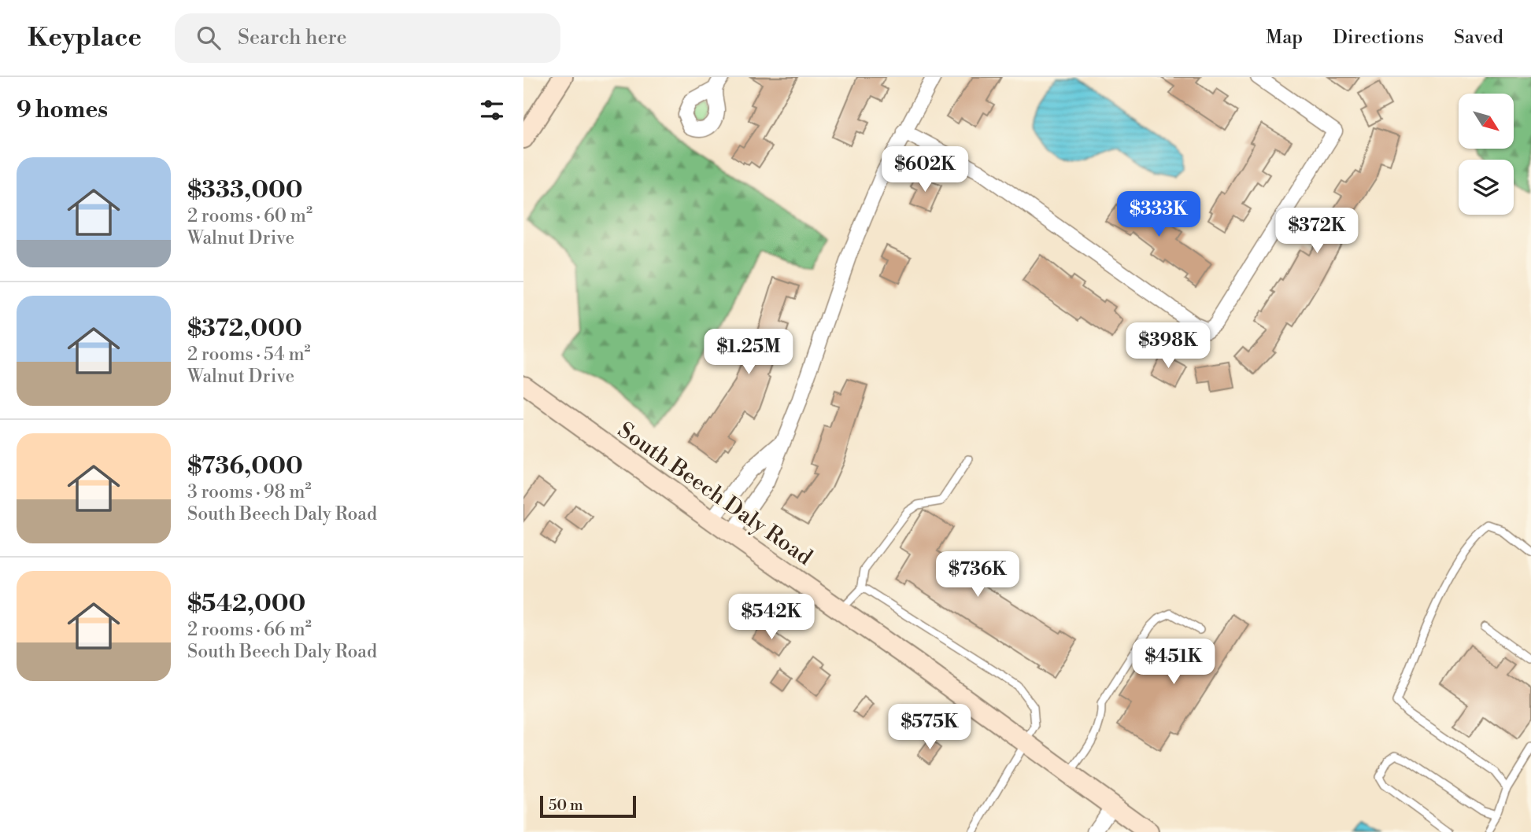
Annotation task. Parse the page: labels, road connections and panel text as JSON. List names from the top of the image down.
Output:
{
  "streets": {
    "street": ["South Beech Daly Road"]
  },
  "scale_bar": "50 m",
  "north": "bottom right",
  "page": {
    "header": "Keyplace",
    "search": "Search here",
    "nav": ["Map", "Directions", "Saved"],
    "heading": "9 homes",
    "list": [
      {
        "name": "$333,000",
        "note": "2 rooms · 60 m² · Walnut Drive"
      },
      {
        "name": "$372,000",
        "note": "2 rooms · 54 m² · Walnut Drive"
      },
      {
        "name": "$736,000",
        "note": "3 rooms · 98 m² · South Beech Daly Road"
      },
      {
        "name": "$542,000",
        "note": "2 rooms · 66 m² · South Beech Daly Road"
      }
    ],
    "price": [
      "$602K",
      "$333K",
      "$372K",
      "$398K",
      "$1.25M",
      "$736K",
      "$542K",
      "$451K",
      "$575K"
    ],
    "scale": "50 m"
  }
}
